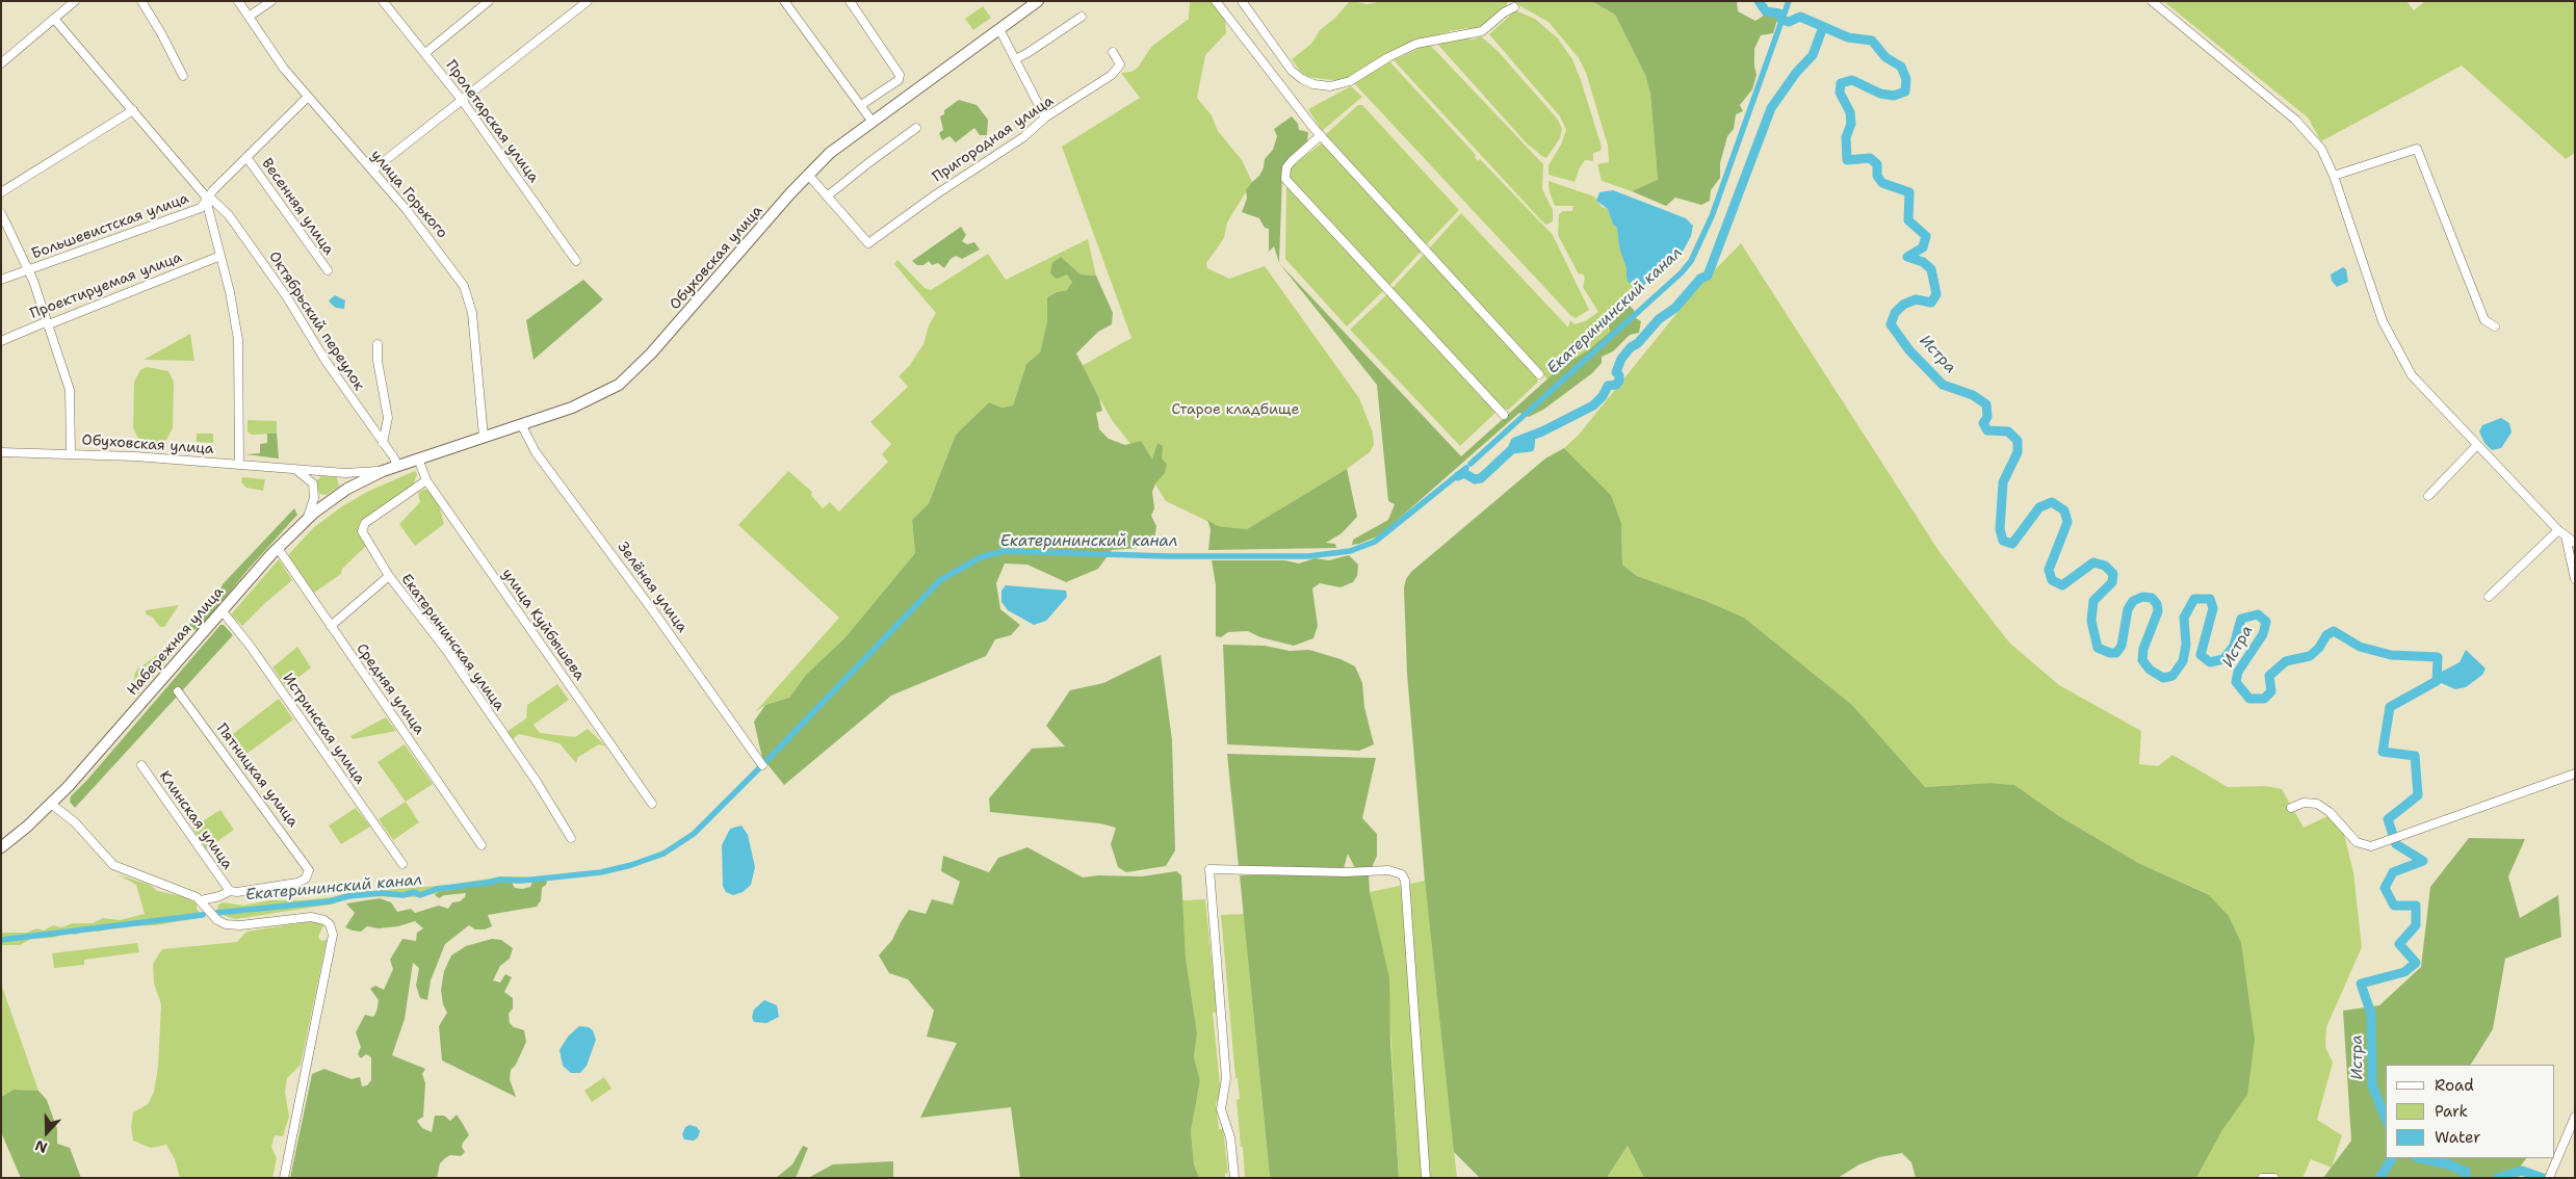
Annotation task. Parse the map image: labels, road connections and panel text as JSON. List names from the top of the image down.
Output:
{
  "streets": {
    "main road": ["Обуховская улица", "Набережная улица"],
    "street": [
      "Пролетарская улица",
      "Пригородная улица",
      "улица Горького",
      "Весенняя улица",
      "Большевистская улица",
      "Проектируемая улица",
      "Октябрьский переулок",
      "Зелёная улица",
      "улица Куйбышева",
      "Екатерининская улица",
      "Средняя улица",
      "Истринская улица",
      "Пятницкая улица",
      "Клинская улица"
    ]
  },
  "crossings": [
    ["улица Горького", "Большевистская улица"],
    ["улица Горького", "Обуховская улица"],
    ["Весенняя улица", "Большевистская улица"],
    ["Большевистская улица", "Октябрьский переулок"],
    ["Обуховская улица", "Октябрьский переулок"],
    ["Обуховская улица", "Зелёная улица"],
    ["Обуховская улица", "улица Куйбышева"],
    ["Обуховская улица", "Набережная улица"],
    ["улица Куйбышева", "Екатерининская улица"],
    ["Набережная улица", "Средняя улица"],
    ["Набережная улица", "Истринская улица"],
    ["Пятницкая улица", "Клинская улица"]
  ],
  "water": ["Екатерининский канал", "Истра"],
  "parks": ["Старое кладбище"],
  "legend": ["Road", "Park", "Water"],
  "north": "bottom"
}
